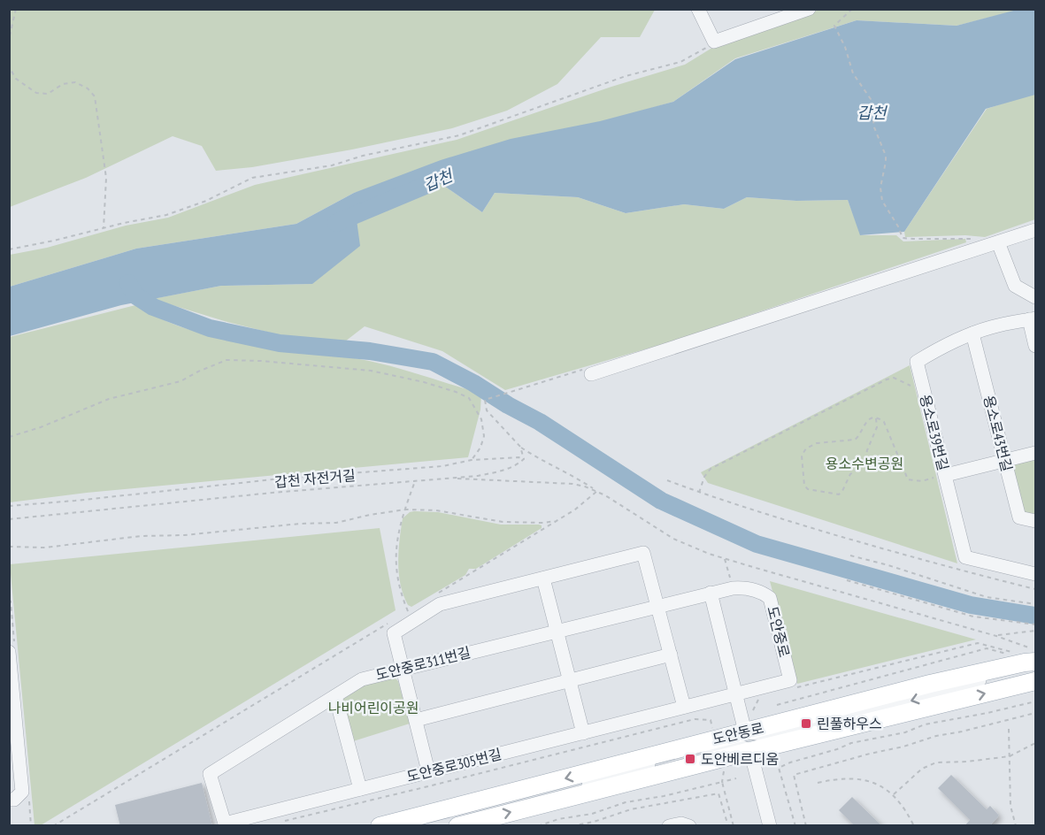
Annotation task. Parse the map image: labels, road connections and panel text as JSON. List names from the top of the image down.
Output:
{
  "streets": {
    "main road": ["도안동로"],
    "street": [
      "용소로39번길",
      "용소로43번길",
      "도안중로",
      "도안중로311번길",
      "도안중로305번길"
    ],
    "path": ["갑천 자전거길"]
  },
  "crossings": [
    ["용소로39번길", "용소로43번길"],
    ["도안중로", "도안중로311번길"],
    ["도안중로", "도안중로305번길"],
    ["도안중로311번길", "도안중로305번길"]
  ],
  "water": ["갑천"],
  "parks": ["용소수변공원", "나비어린이공원"],
  "places": {
    "transit": ["린풀하우스", "도안베르디움"]
  }
}
